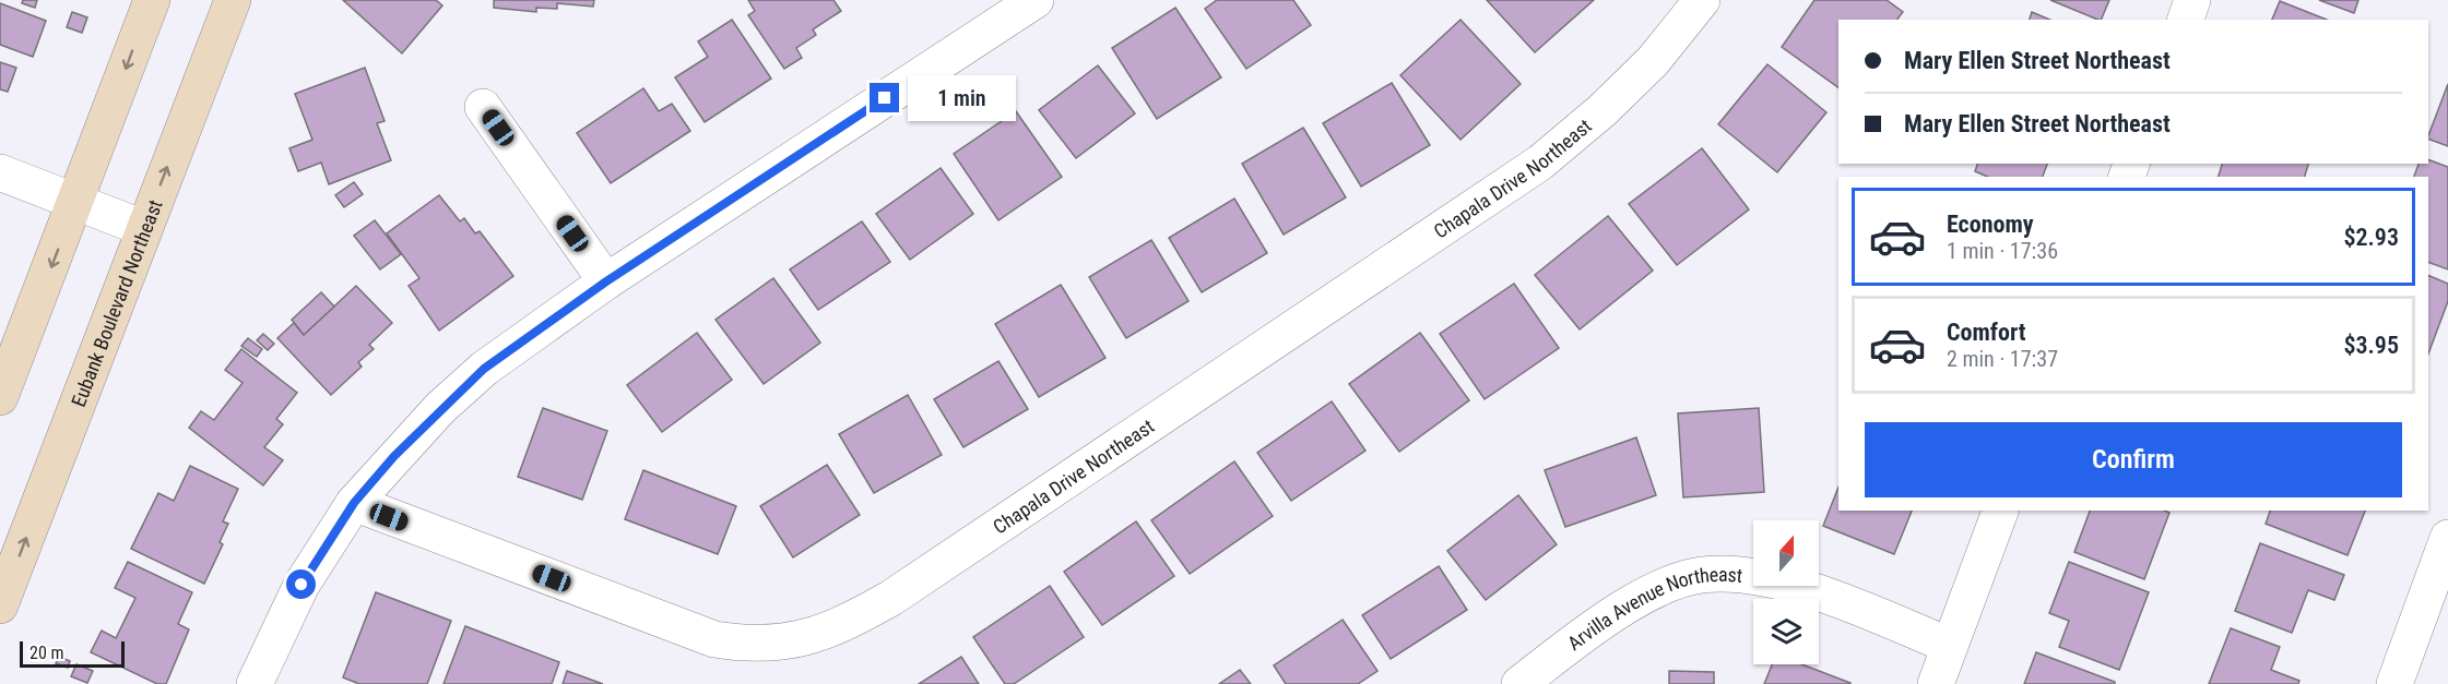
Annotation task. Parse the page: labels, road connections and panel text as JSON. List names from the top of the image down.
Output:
{
  "streets": {
    "main road": ["Eubank Boulevard Northeast"],
    "street": ["Chapala Drive Northeast", "Arvilla Avenue Northeast"]
  },
  "scale_bar": "20 m",
  "north": "top",
  "page": {
    "banner": ["Mary Ellen Street Northeast", "Mary Ellen Street Northeast"],
    "bubble": "1 min",
    "list": [
      {
        "name": "Economy",
        "note": "1 min · 17:36",
        "value": "$2.93"
      },
      {
        "name": "Comfort",
        "note": "2 min · 17:37",
        "value": "$3.95"
      }
    ],
    "buttons": "Confirm",
    "scale": "20 m"
  }
}
